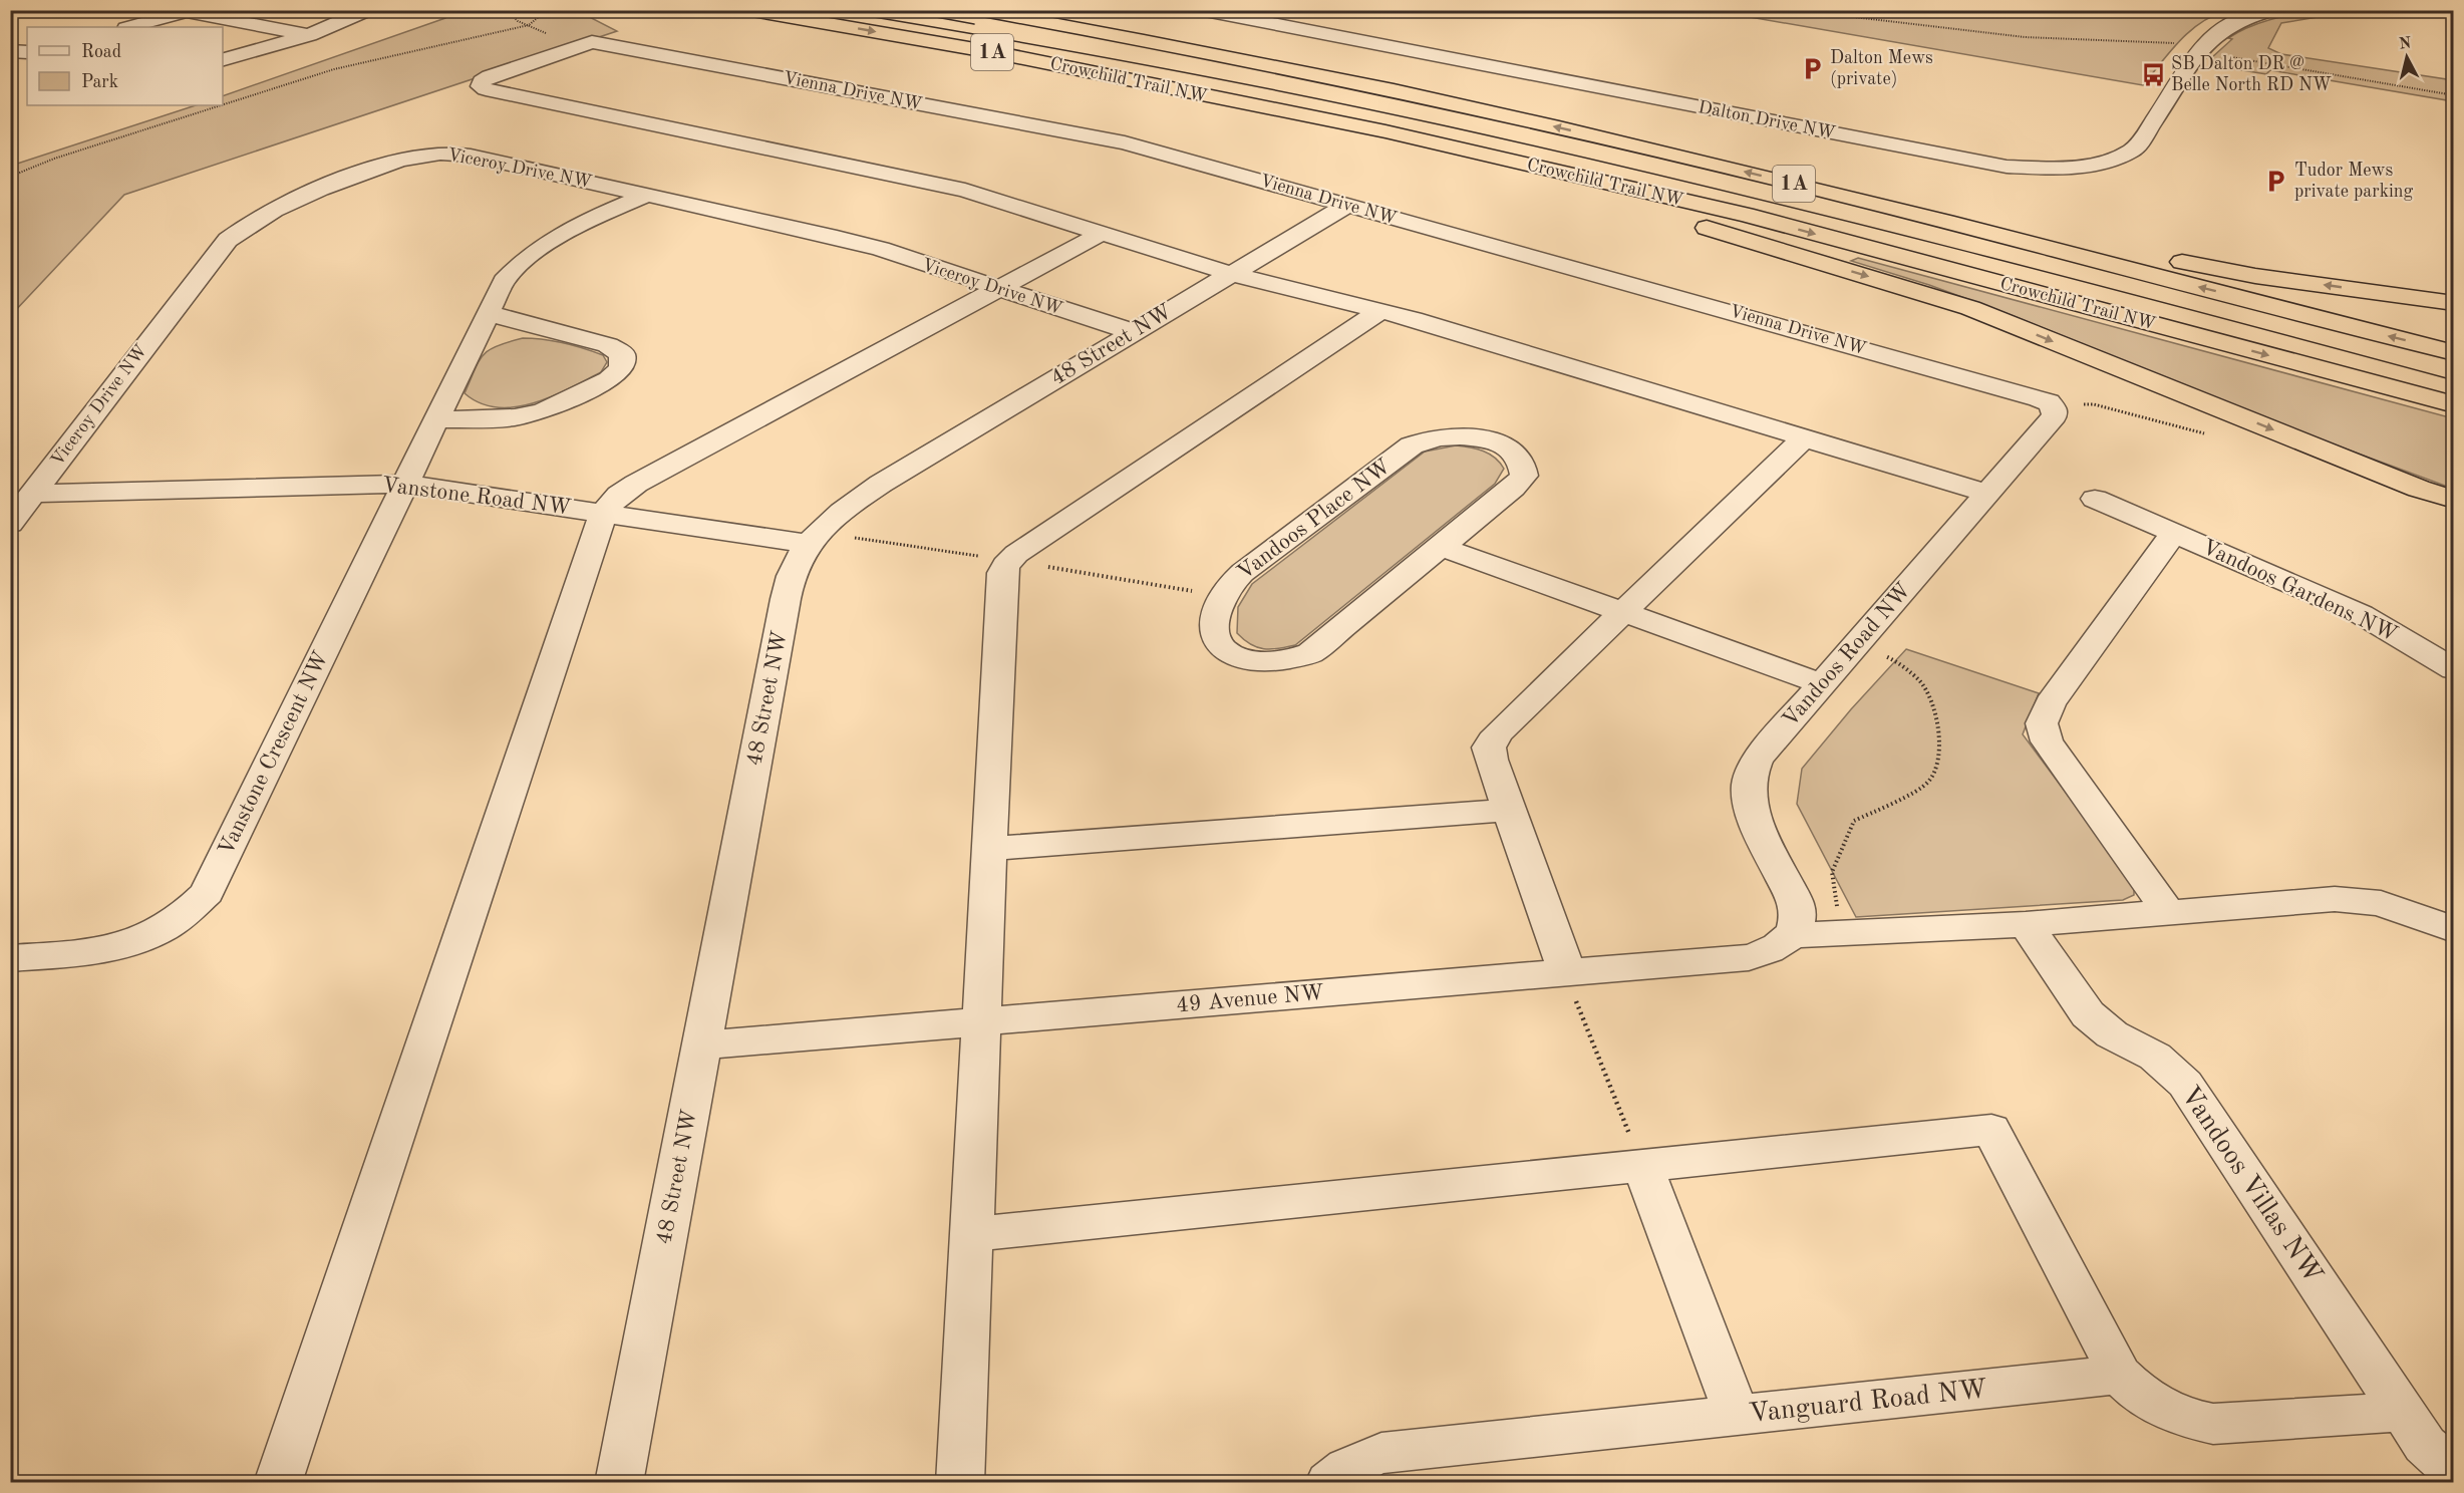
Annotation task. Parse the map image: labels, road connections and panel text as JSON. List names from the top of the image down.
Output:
{
  "streets": {
    "highway": ["1A", "Crowchild Trail NW"],
    "street": [
      "Vienna Drive NW",
      "Dalton Drive NW",
      "Viceroy Drive NW",
      "48 Street NW",
      "Vanstone Road NW",
      "Vandoos Place NW",
      "Vandoos Gardens NW",
      "Vandoos Road NW",
      "Vanstone Crescent NW",
      "49 Avenue NW",
      "Vandoos Villas NW",
      "Vanguard Road NW"
    ]
  },
  "crossings": [
    ["Vienna Drive NW", "48 Street NW"],
    ["Vienna Drive NW", "Vandoos Road NW"],
    ["Viceroy Drive NW", "48 Street NW"],
    ["Viceroy Drive NW", "Vanstone Road NW"],
    ["Viceroy Drive NW", "Vanstone Crescent NW"],
    ["48 Street NW", "Vanstone Road NW"],
    ["48 Street NW", "49 Avenue NW"],
    ["Vanstone Road NW", "Vanstone Crescent NW"],
    ["Vandoos Road NW", "49 Avenue NW"]
  ],
  "places": {
    "parking": ["Dalton Mews (private)", "Tudor Mews private parking"],
    "bus stop": ["SB Dalton DR @ Belle North RD NW"]
  },
  "legend": ["Road", "Park"],
  "north": "top"
}
